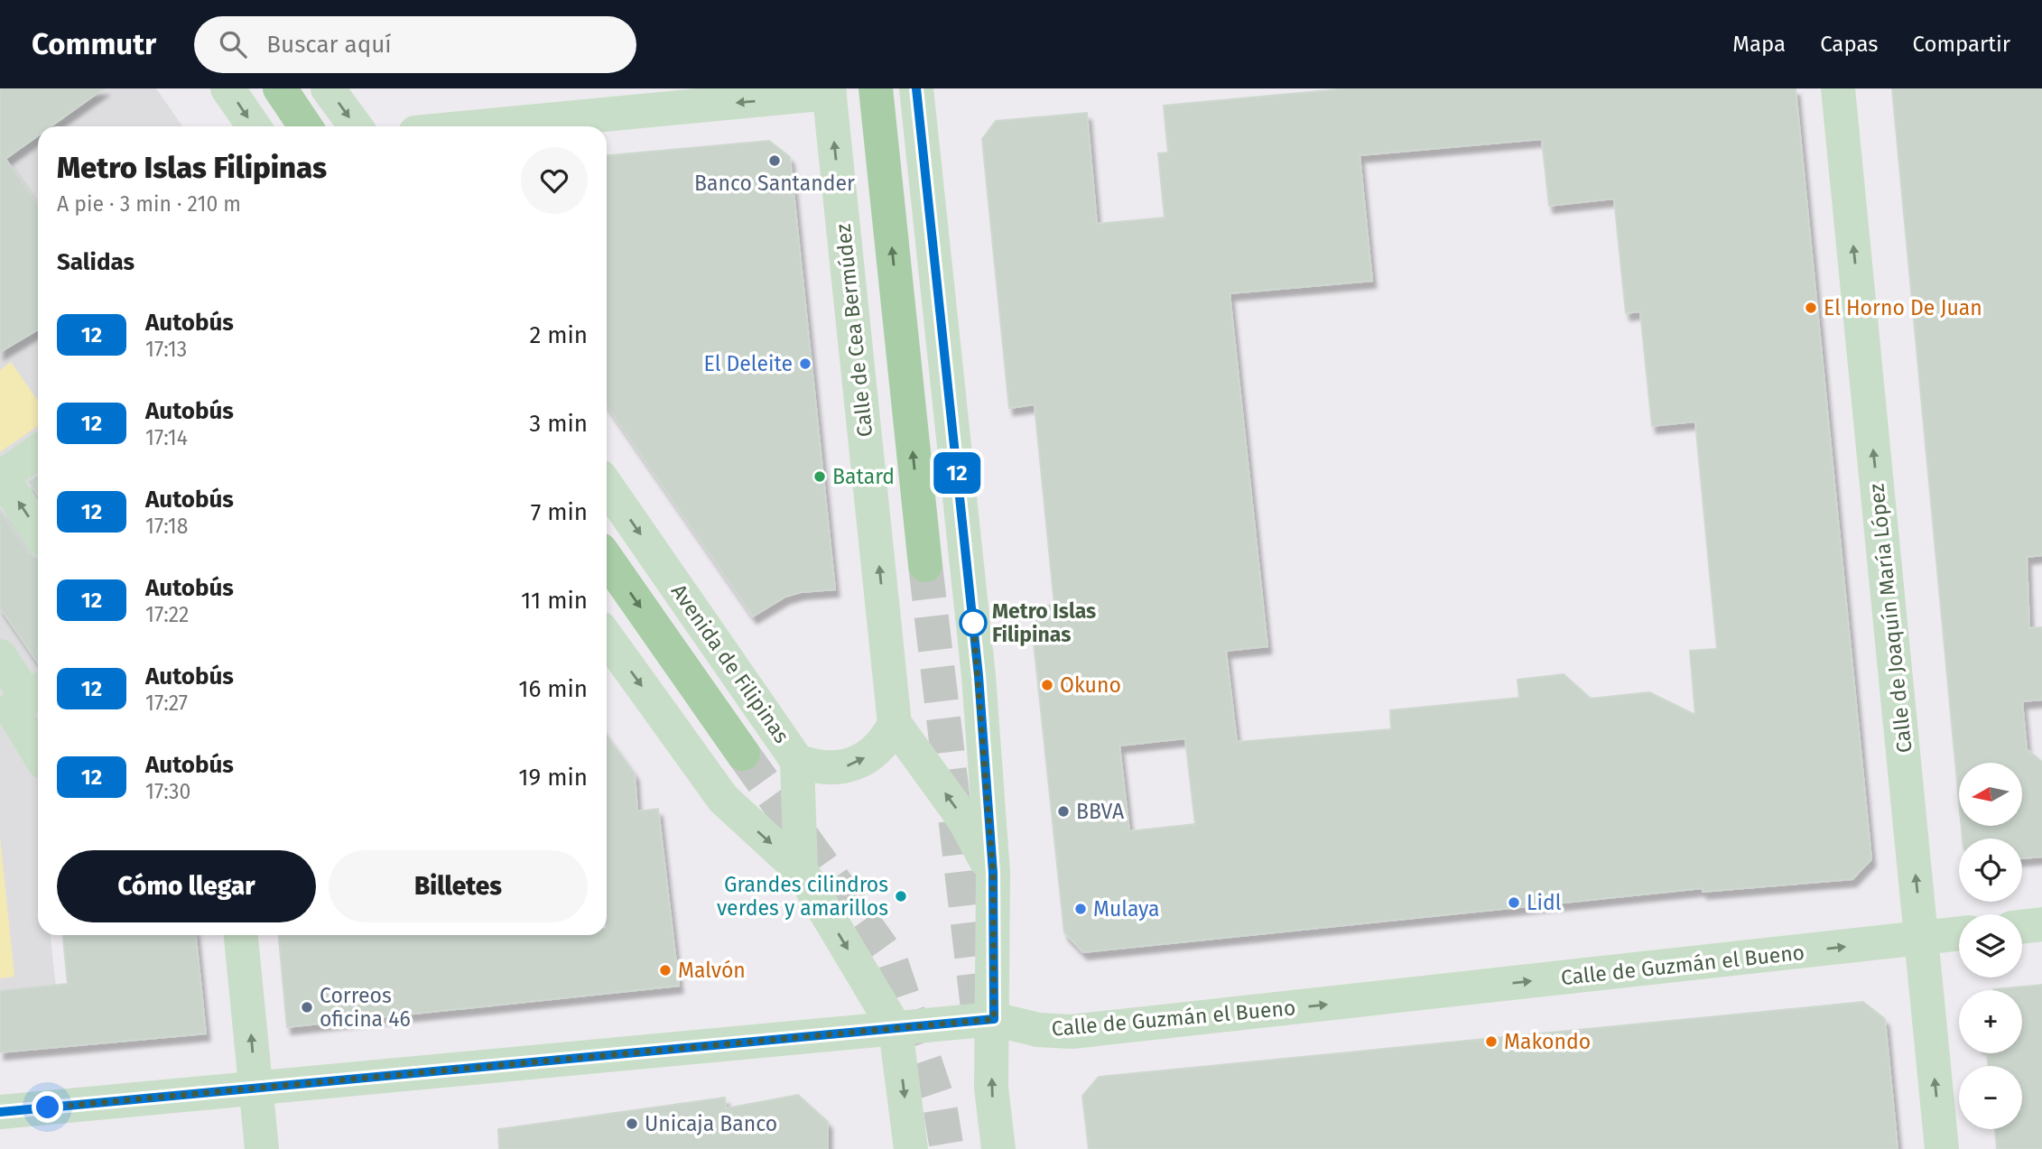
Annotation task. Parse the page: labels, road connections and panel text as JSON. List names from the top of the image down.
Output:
{
  "streets": {
    "main road": ["Avenida de Filipinas"],
    "street": ["Calle de Cea Bermúdez", "Calle de Joaquín María López", "Calle de Guzmán el Bueno"]
  },
  "crossings": [
    ["Calle de Joaquín María López", "Calle de Guzmán el Bueno"],
    ["Avenida de Filipinas", "Calle de Guzmán el Bueno"]
  ],
  "one_way": ["Calle de Joaquín María López", "Avenida de Filipinas", "Calle de Guzmán el Bueno"],
  "places": [
    "Banco Santander",
    "El Horno De Juan",
    "El Deleite",
    "Batard",
    "Metro Islas Filipinas",
    "Okuno",
    "BBVA",
    "Grandes cilindros verdes y amarillos",
    "Lidl",
    "Mulaya",
    "Malvón",
    "Correos oficina 46",
    "Makondo",
    "Unicaja Banco"
  ],
  "lines": ["bus line 12"],
  "north": "left",
  "page": {
    "header": "Commutr",
    "search": "Buscar aquí",
    "nav": ["Mapa", "Capas", "Compartir"],
    "on_map": "12",
    "heading": [
      ["Metro Islas Filipinas", "A pie · 3 min · 210 m"],
      "Salidas"
    ],
    "list": [
      {
        "mark": "12",
        "name": "Autobús",
        "note": "17:13",
        "value": "2 min"
      },
      {
        "mark": "12",
        "name": "Autobús",
        "note": "17:14",
        "value": "3 min"
      },
      {
        "mark": "12",
        "name": "Autobús",
        "note": "17:18",
        "value": "7 min"
      },
      {
        "mark": "12",
        "name": "Autobús",
        "note": "17:22",
        "value": "11 min"
      },
      {
        "mark": "12",
        "name": "Autobús",
        "note": "17:27",
        "value": "16 min"
      },
      {
        "mark": "12",
        "name": "Autobús",
        "note": "17:30",
        "value": "19 min"
      }
    ],
    "map_buttons": ["+", "−"],
    "buttons": ["Cómo llegar", "Billetes"]
  }
}
